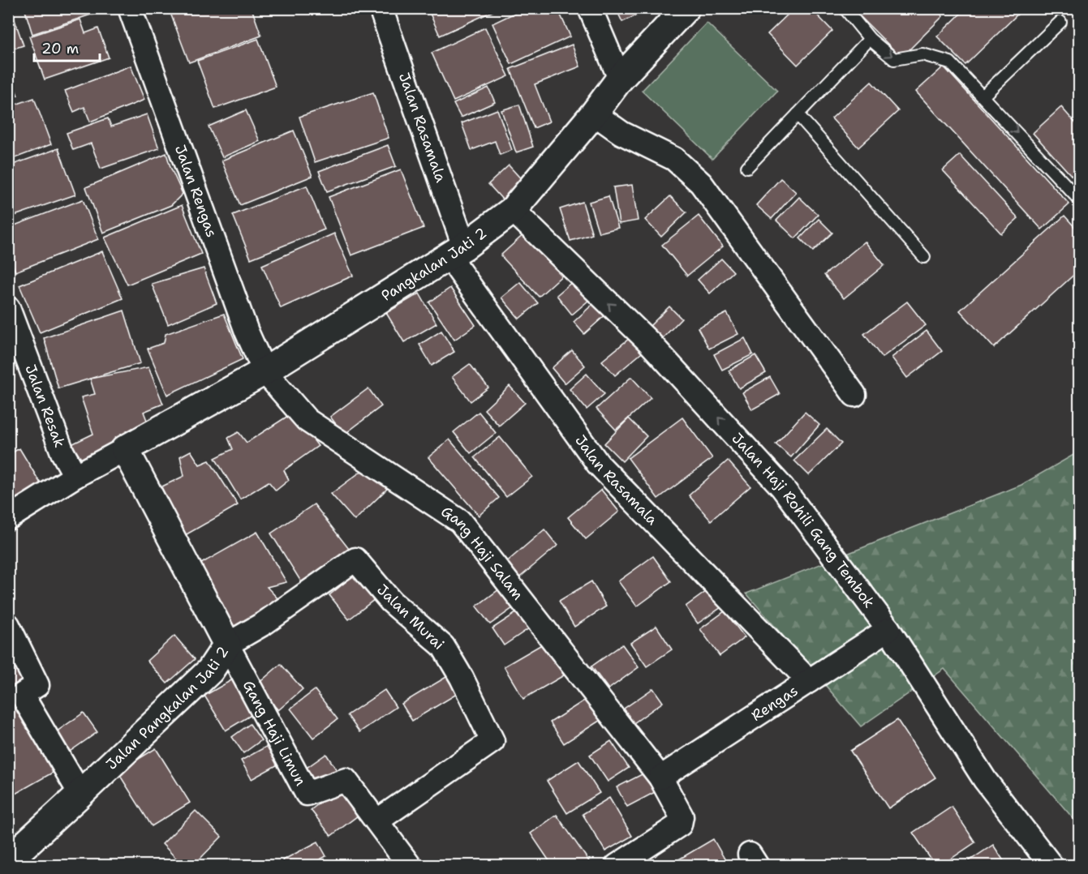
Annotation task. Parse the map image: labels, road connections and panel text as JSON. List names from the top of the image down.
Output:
{
  "streets": {
    "street": [
      "Jalan Rasamala",
      "Jalan Rengas",
      "Pangkalan Jati 2",
      "Jalan Resak",
      "Jalan Haji Rohili Gang Tembok",
      "Gang Haji Salam",
      "Jalan Murai",
      "Rengas",
      "Jalan Pangkalan Jati 2",
      "Gang Haji Limun"
    ]
  },
  "crossings": [
    ["Jalan Rasamala", "Pangkalan Jati 2"],
    ["Jalan Rasamala", "Rengas"],
    ["Jalan Rengas", "Pangkalan Jati 2"],
    ["Jalan Rengas", "Gang Haji Salam"],
    ["Pangkalan Jati 2", "Jalan Haji Rohili Gang Tembok"],
    ["Pangkalan Jati 2", "Gang Haji Salam"],
    ["Pangkalan Jati 2", "Jalan Pangkalan Jati 2"],
    ["Jalan Haji Rohili Gang Tembok", "Rengas"],
    ["Gang Haji Salam", "Rengas"],
    ["Jalan Murai", "Jalan Pangkalan Jati 2"],
    ["Jalan Murai", "Gang Haji Limun"],
    ["Jalan Pangkalan Jati 2", "Gang Haji Limun"]
  ],
  "scale_bar": "20 m"
}
